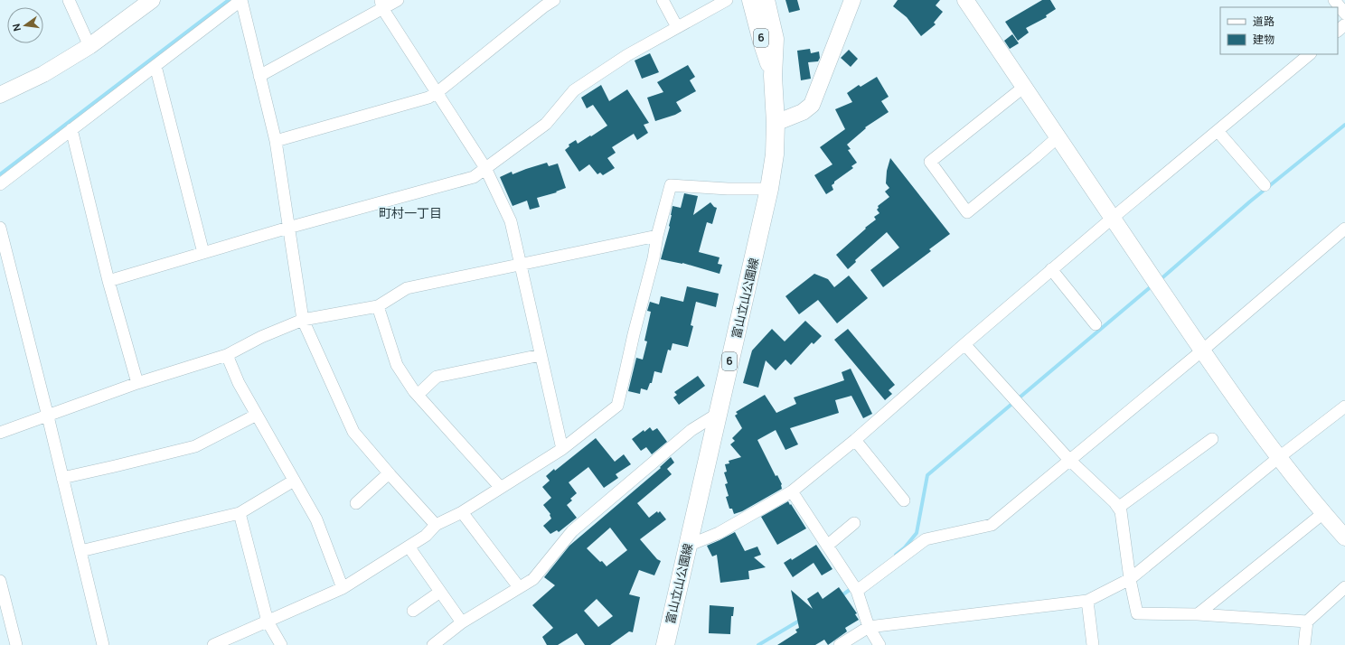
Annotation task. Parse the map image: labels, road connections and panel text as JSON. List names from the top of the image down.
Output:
{
  "streets": {
    "main road": ["6", "富山立山公園線"]
  },
  "districts": ["町村一丁目"],
  "legend": ["道路", "建物"],
  "north": "left"
}
